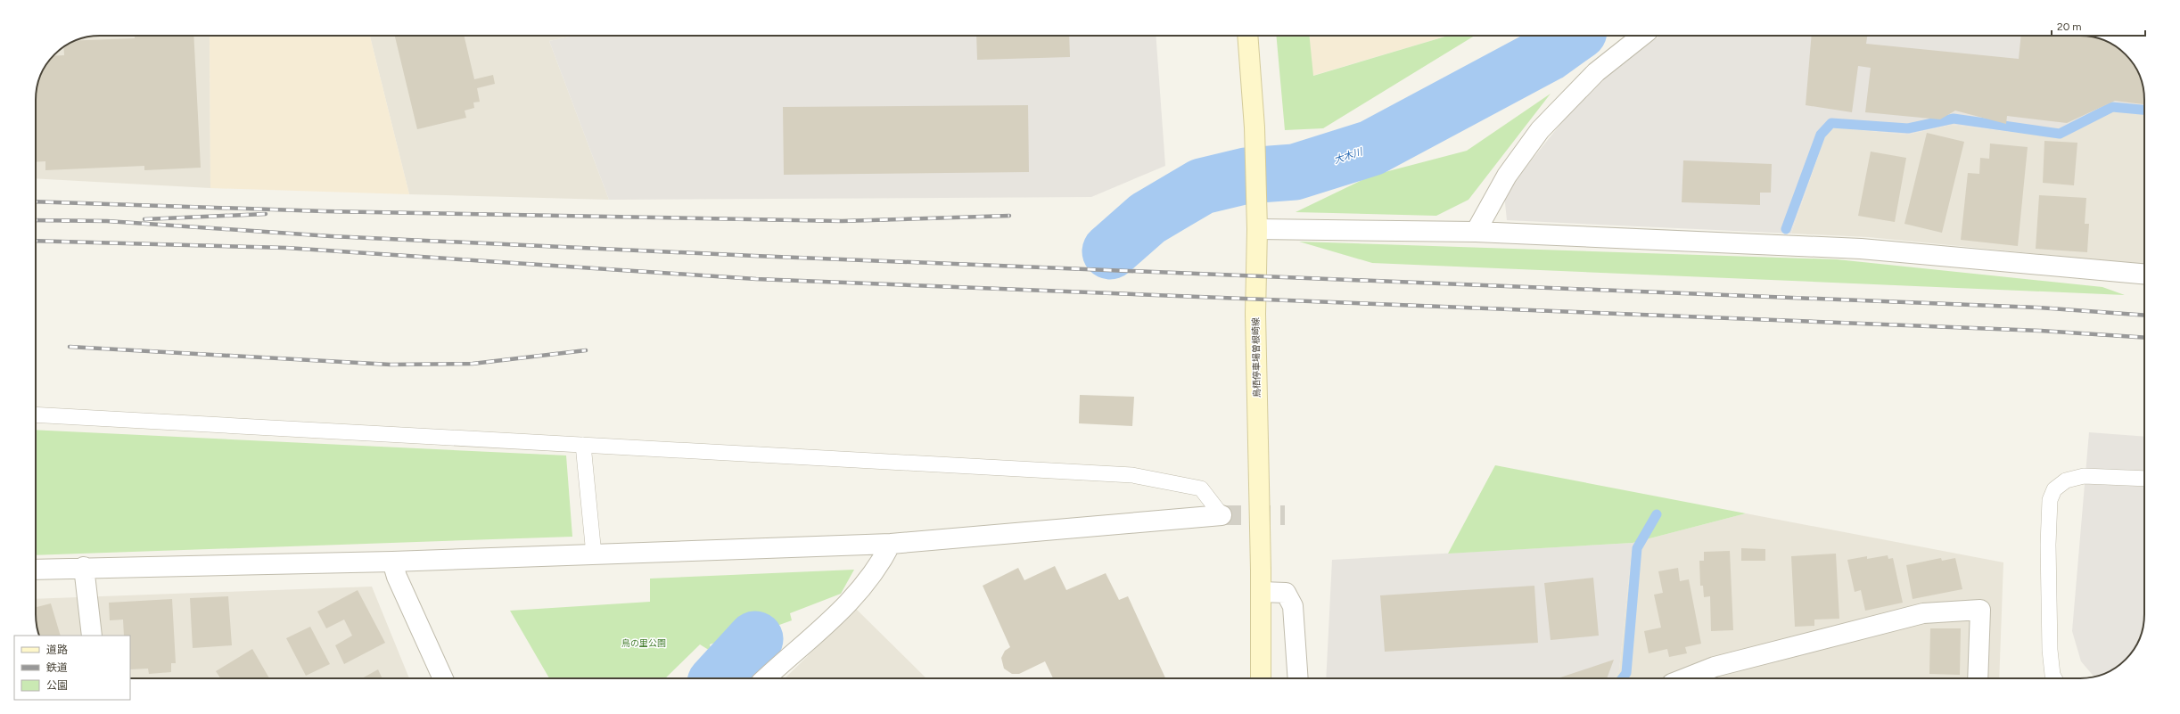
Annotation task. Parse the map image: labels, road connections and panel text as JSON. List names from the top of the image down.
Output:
{
  "streets": {
    "main road": ["鳥栖停車場曽根崎線"]
  },
  "water": ["大木川"],
  "parks": ["鳥の里公園"],
  "legend": ["道路", "鉄道", "公園"],
  "scale_bar": "20 m"
}
